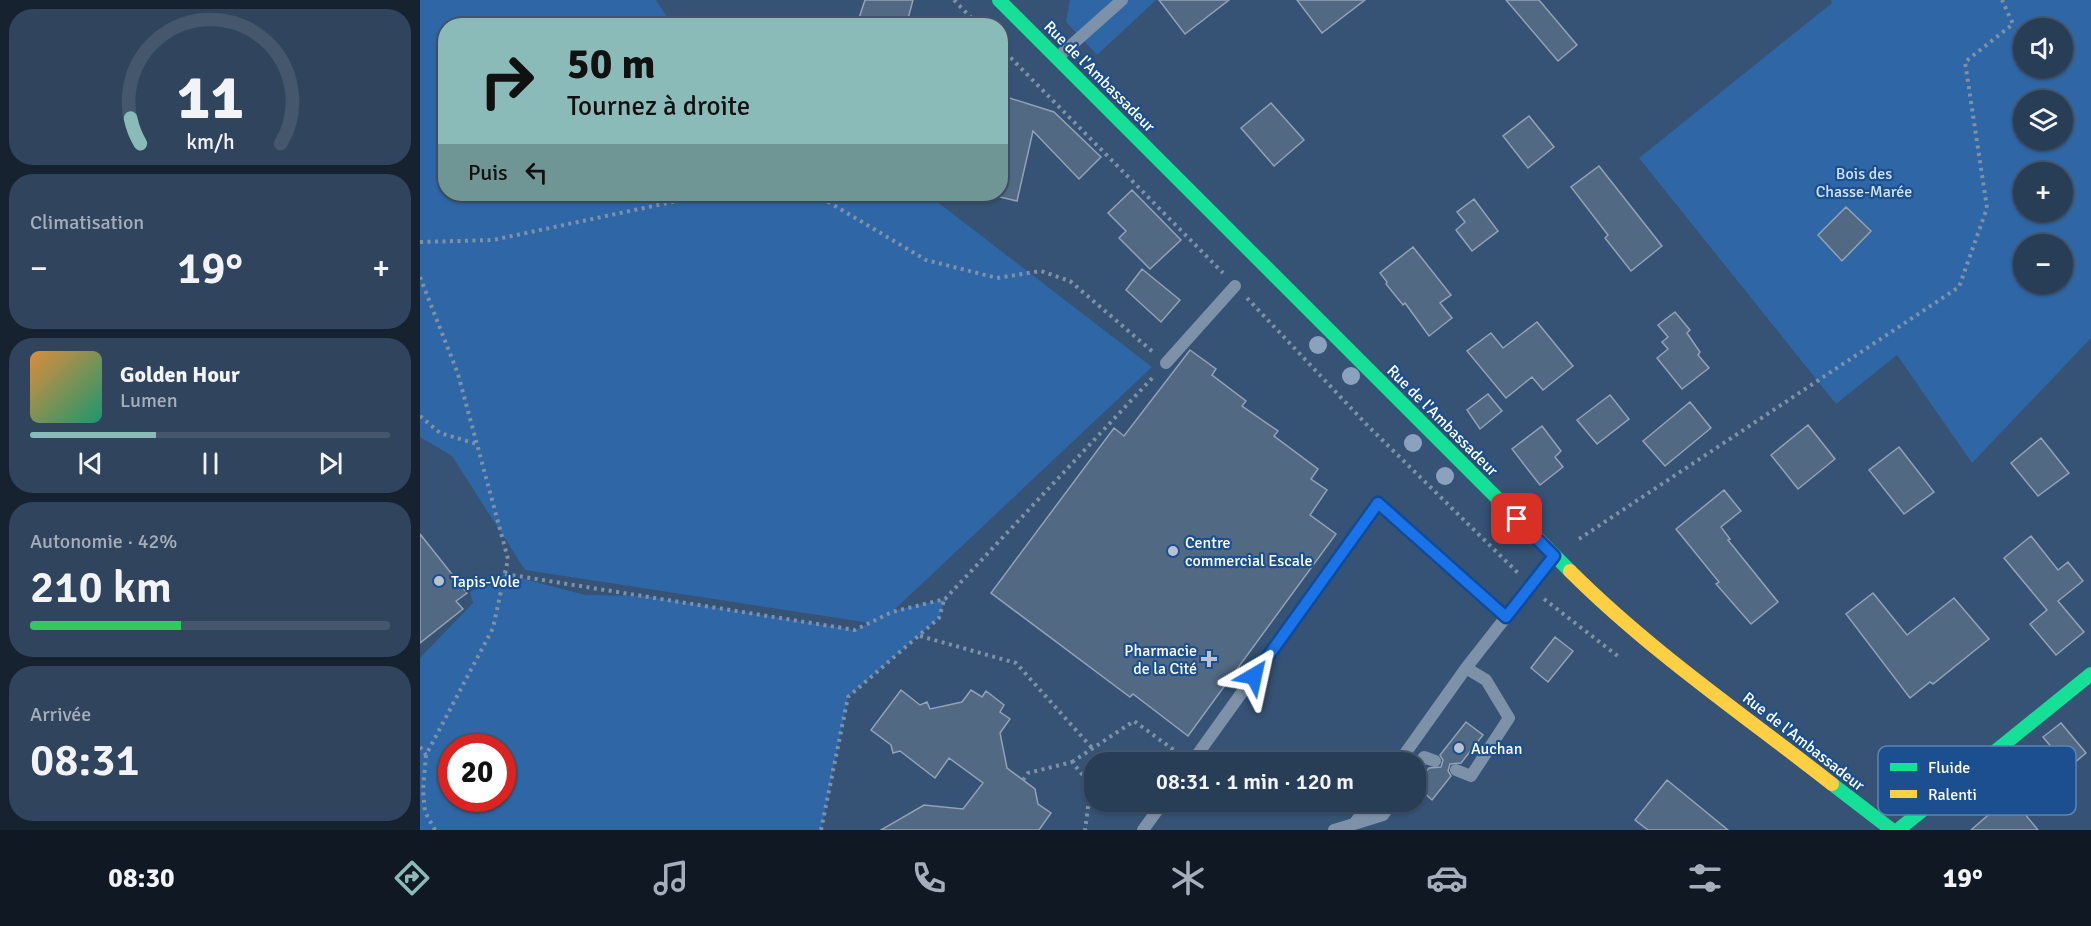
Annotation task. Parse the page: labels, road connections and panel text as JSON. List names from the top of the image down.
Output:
{
  "streets": {
    "main road": ["Rue de l'Ambassadeur"]
  },
  "parks": ["Bois des Chasse-Marée"],
  "places": {
    "other": ["Centre commercial Escale", "Tapis-Vole", "Auchan"],
    "health": ["Pharmacie de la Cité"]
  },
  "legend": ["Fluide", "Ralenti"],
  "page": {
    "map_buttons": ["+", "−"],
    "turn": ["50 m", "Tournez à droite"],
    "then": "Puis",
    "tile": [
      "Climatisation",
      ["Autonomie · 42%", "210 km"],
      ["Arrivée", "08:31"]
    ],
    "heat": ["−", "19°", "+"],
    "song": ["Golden Hour", "Lumen"],
    "limit": "20",
    "trip": "08:31 · 1 min · 120 m",
    "tabs": ["08:30", "19°"],
    "gauge": ["11", "km/h"]
  }
}
